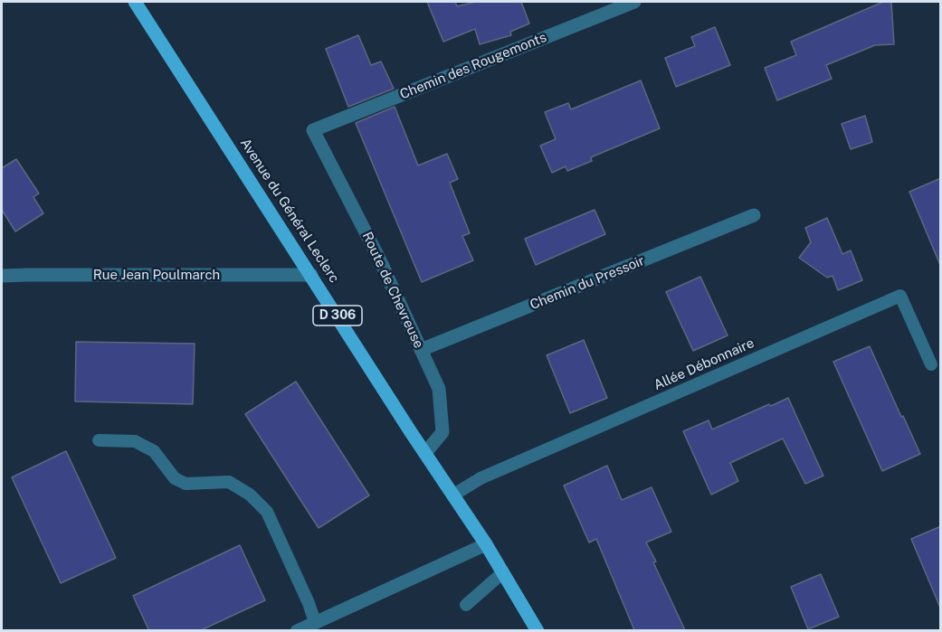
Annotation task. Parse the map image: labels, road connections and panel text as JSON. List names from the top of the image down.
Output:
{
  "streets": {
    "main road": ["Avenue du Général Leclerc", "D 306"],
    "street": [
      "Chemin des Rougemonts",
      "Rue Jean Poulmarch",
      "Chemin du Pressoir",
      "Route de Chevreuse"
    ],
    "lane": ["Allée Débonnaire"]
  },
  "crossings": [
    ["Chemin des Rougemonts", "Route de Chevreuse"],
    ["Avenue du Général Leclerc", "Rue Jean Poulmarch"],
    ["Avenue du Général Leclerc", "Route de Chevreuse"],
    ["Avenue du Général Leclerc", "Allée Débonnaire"],
    ["Chemin du Pressoir", "Route de Chevreuse"]
  ]
}
